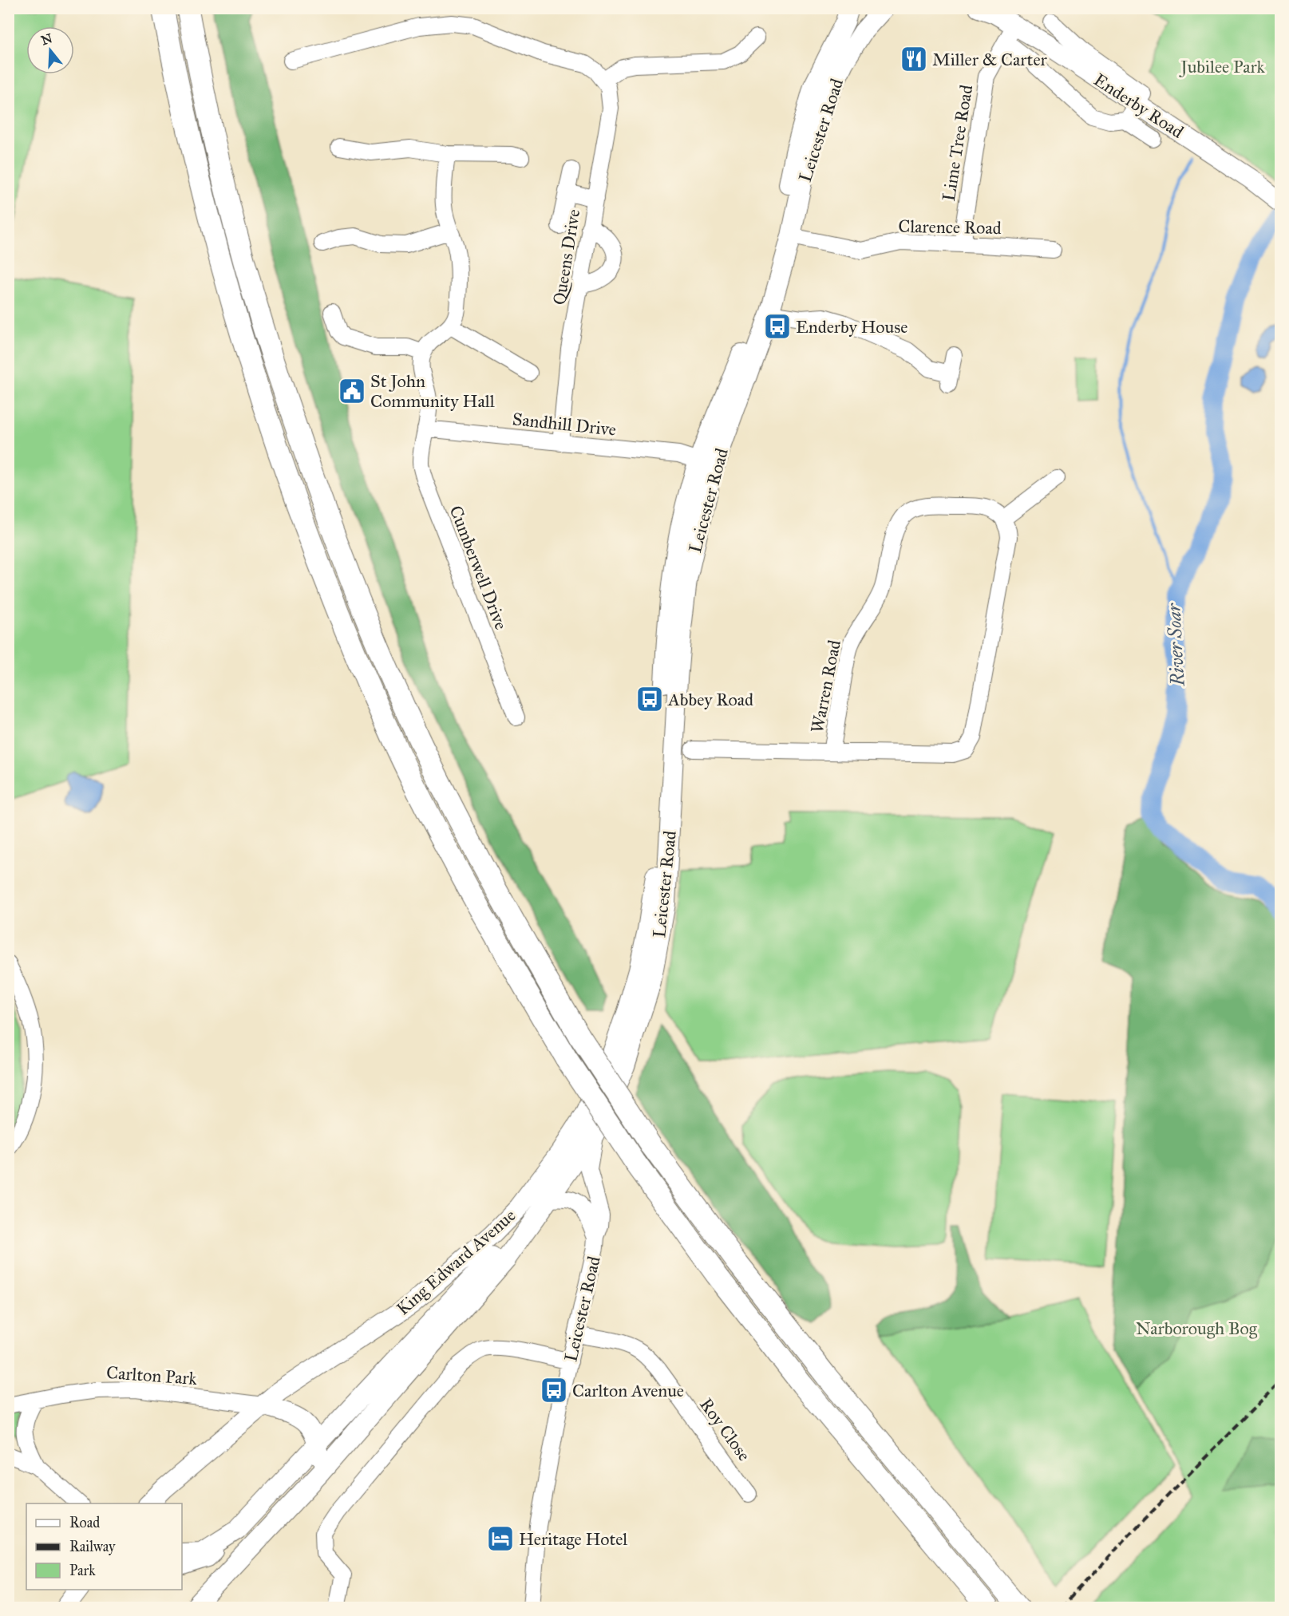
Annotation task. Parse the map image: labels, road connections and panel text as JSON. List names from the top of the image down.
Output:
{
  "streets": {
    "main road": ["Enderby Road", "Leicester Road", "King Edward Avenue"],
    "street": [
      "Lime Tree Road",
      "Clarence Road",
      "Queens Drive",
      "Sandhill Drive",
      "Cumberwell Drive",
      "Warren Road",
      "Carlton Park",
      "Roy Close"
    ]
  },
  "crossings": [
    ["Enderby Road", "Lime Tree Road"],
    ["Leicester Road", "Clarence Road"],
    ["Leicester Road", "Sandhill Drive"],
    ["Leicester Road", "King Edward Avenue"],
    ["Leicester Road", "Roy Close"],
    ["Lime Tree Road", "Clarence Road"],
    ["Queens Drive", "Sandhill Drive"],
    ["Sandhill Drive", "Cumberwell Drive"],
    ["King Edward Avenue", "Carlton Park"]
  ],
  "water": ["River Soar"],
  "parks": ["Jubilee Park", "Narborough Bog"],
  "places": {
    "restaurant": ["Miller & Carter"],
    "bus stop": ["Enderby House", "Abbey Road", "Carlton Avenue"],
    "public building": ["St John Community Hall"],
    "hotel": ["Heritage Hotel"]
  },
  "legend": ["Road", "Railway", "Park"],
  "north": "top"
}
